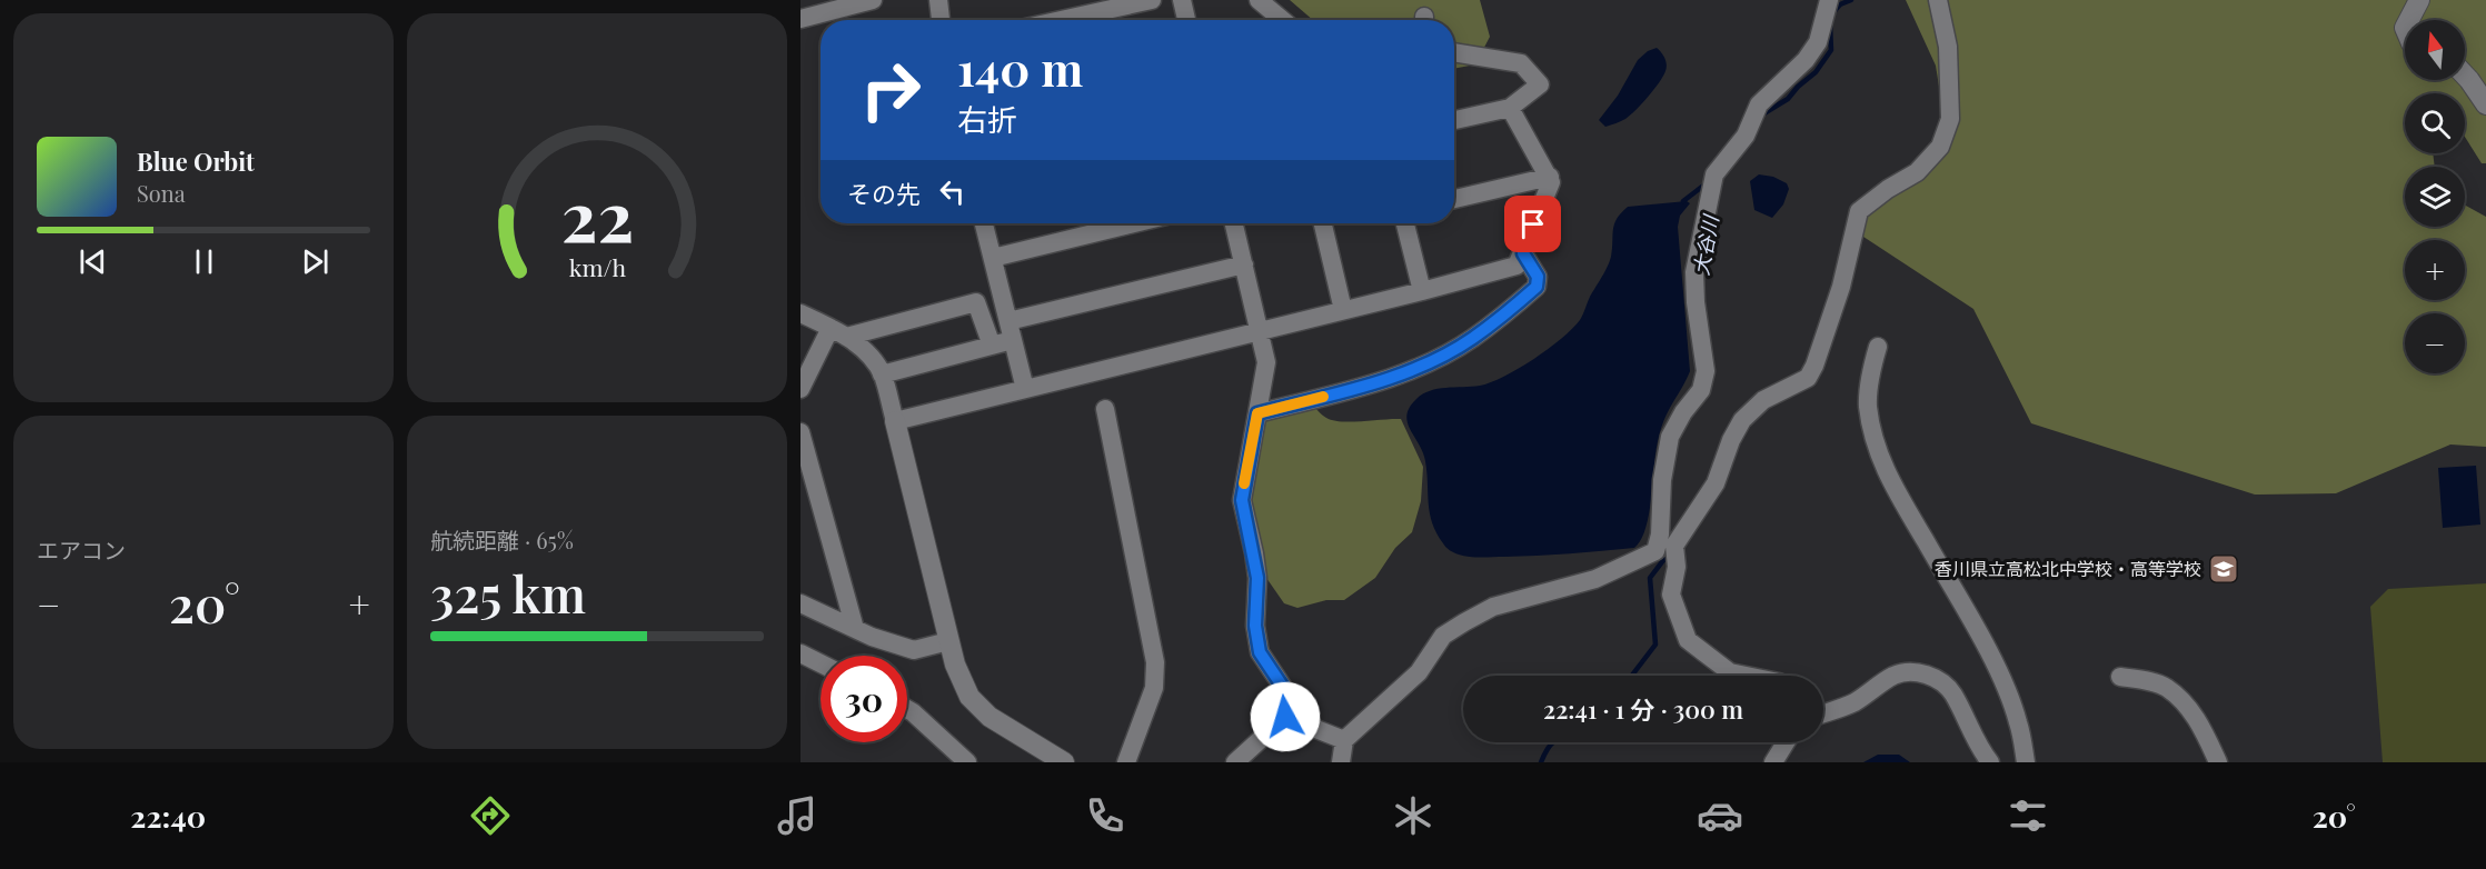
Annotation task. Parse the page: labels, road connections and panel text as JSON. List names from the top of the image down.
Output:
{
  "water": ["大谷川"],
  "places": {
    "school or university": ["香川県立高松北中学校・高等学校"]
  },
  "north": "top",
  "page": {
    "map_buttons": ["+", "−"],
    "turn": ["140 m", "右折"],
    "song": ["Blue Orbit", "Sona"],
    "then": "その先",
    "tile": [
      "エアコン",
      ["航続距離 · 65%", "325 km"]
    ],
    "heat": ["−", "20°", "+"],
    "limit": "30",
    "trip": "22:41 · 1 分 · 300 m",
    "tabs": ["22:40", "20°"],
    "gauge": ["22", "km/h"]
  }
}
